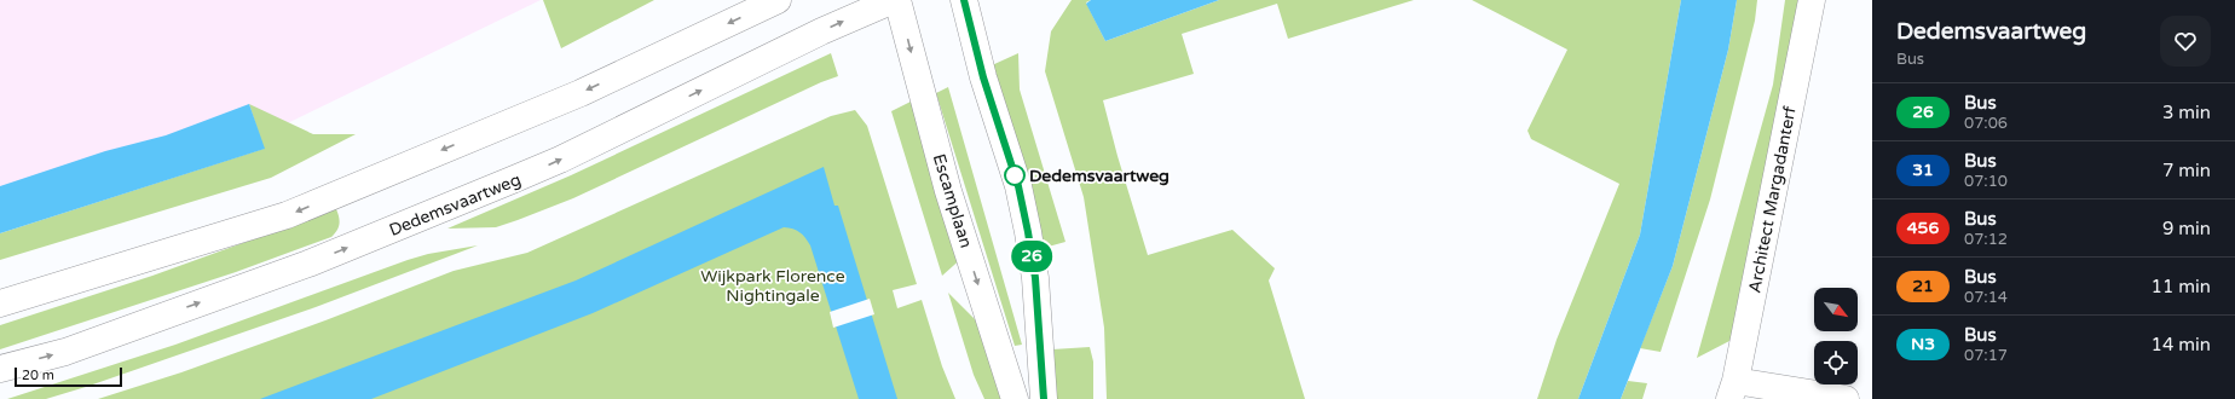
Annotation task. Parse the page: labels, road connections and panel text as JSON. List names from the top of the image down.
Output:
{
  "streets": {
    "main road": ["Architect Margadanterf", "Escamplaan", "Dedemsvaartweg"]
  },
  "parks": ["Wijkpark Florence Nightingale"],
  "places": ["Dedemsvaartweg"],
  "lines": ["bus line 26"],
  "scale_bar": "20 m",
  "north": "bottom right",
  "page": {
    "on_map": "26",
    "heading": ["Dedemsvaartweg", "Bus"],
    "list": [
      {
        "mark": "26",
        "name": "Bus",
        "note": "07:06",
        "value": "3 min"
      },
      {
        "mark": "31",
        "name": "Bus",
        "note": "07:10",
        "value": "7 min"
      },
      {
        "mark": "456",
        "name": "Bus",
        "note": "07:12",
        "value": "9 min"
      },
      {
        "mark": "21",
        "name": "Bus",
        "note": "07:14",
        "value": "11 min"
      },
      {
        "mark": "N3",
        "name": "Bus",
        "note": "07:17",
        "value": "14 min"
      }
    ],
    "scale": "20 m"
  }
}
